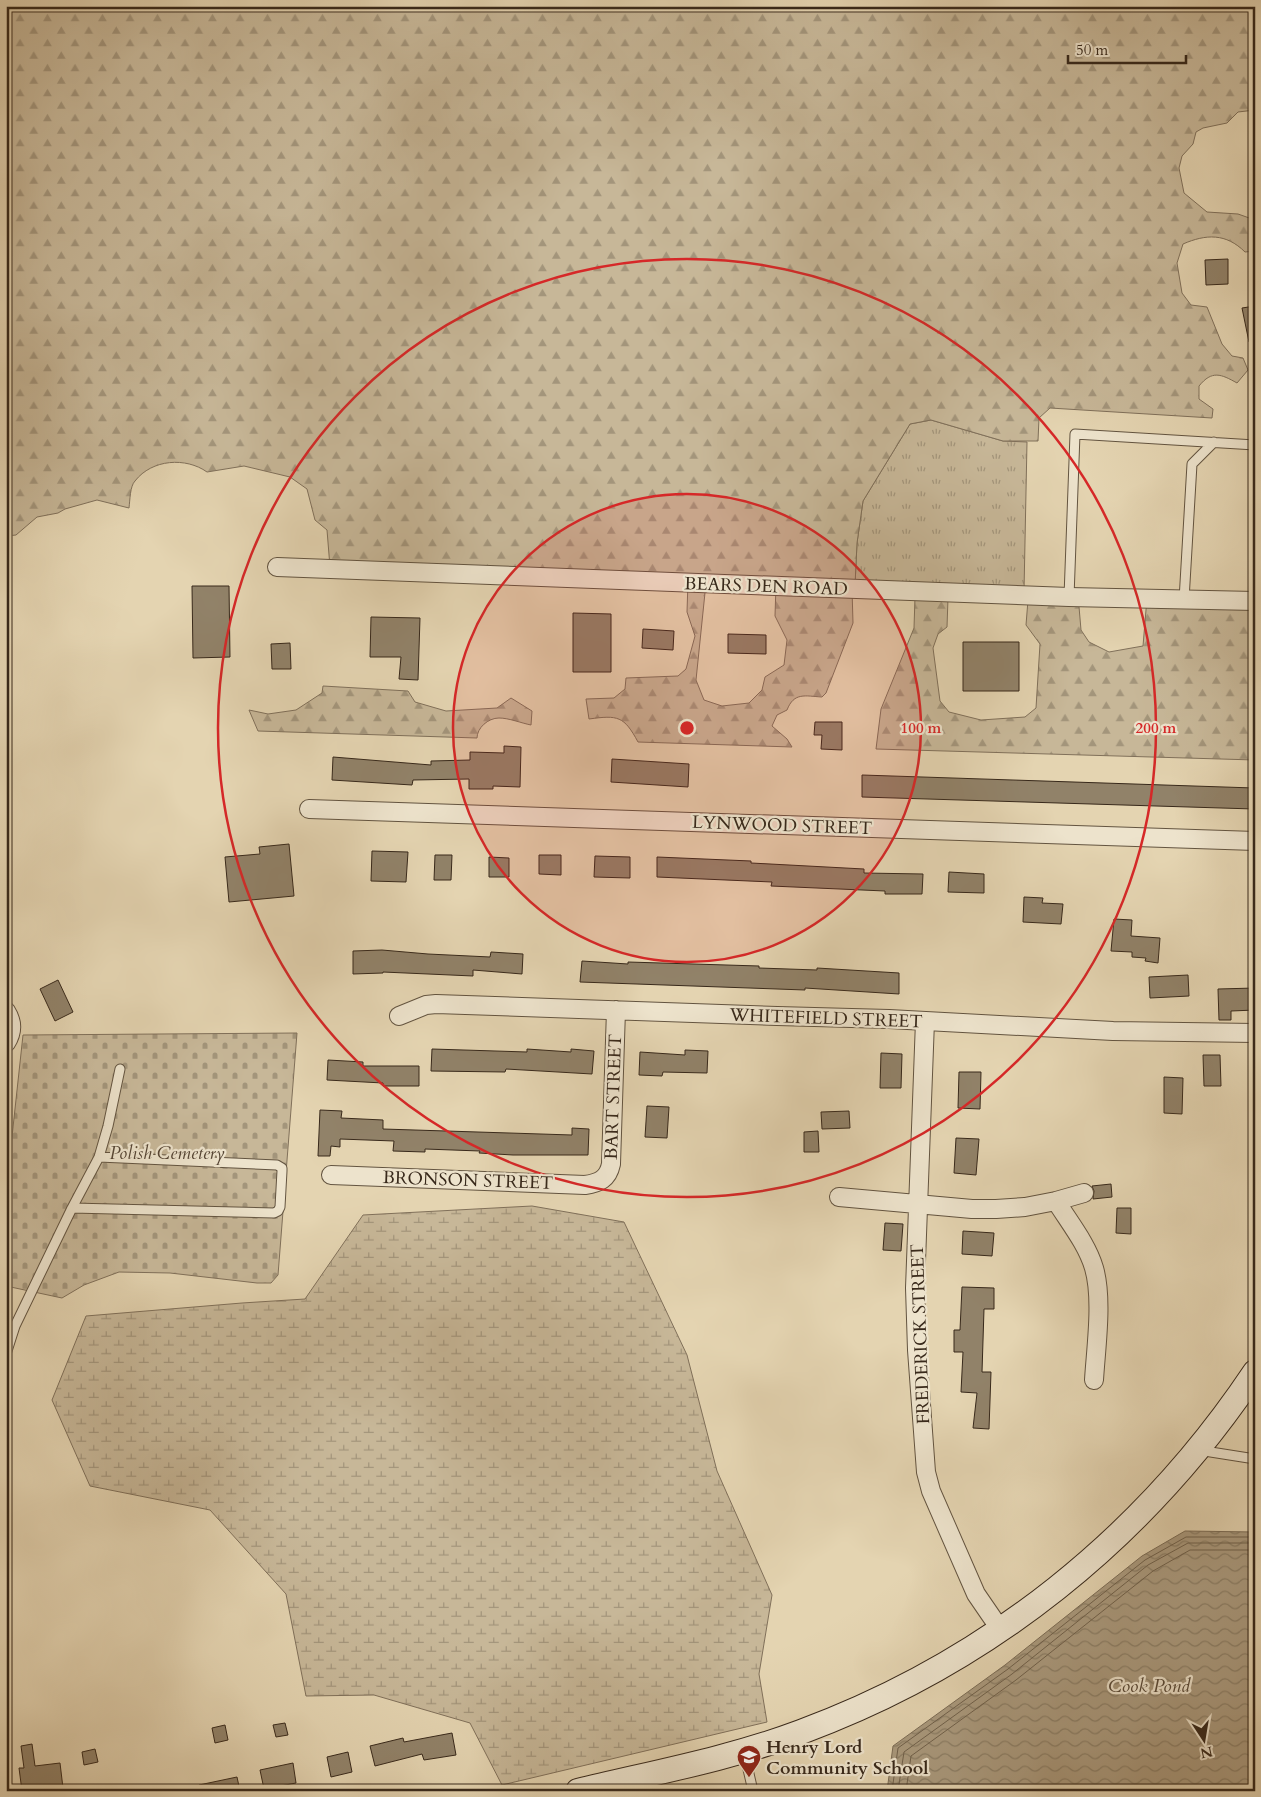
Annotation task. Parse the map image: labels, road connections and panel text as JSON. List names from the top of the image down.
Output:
{
  "streets": {
    "street": [
      "BEARS DEN ROAD",
      "LYNWOOD STREET",
      "WHITEFIELD STREET",
      "BART STREET",
      "BRONSON STREET",
      "FREDERICK STREET"
    ]
  },
  "crossings": [
    ["WHITEFIELD STREET", "BART STREET"],
    ["WHITEFIELD STREET", "FREDERICK STREET"],
    ["BART STREET", "BRONSON STREET"]
  ],
  "water": ["Cook Pond"],
  "parks": ["Polish Cemetery"],
  "places": {
    "school or university": ["Henry Lord Community School"]
  },
  "scale_bar": "50 m",
  "north": "bottom",
  "rings": ["100 m", "200 m"]
}
